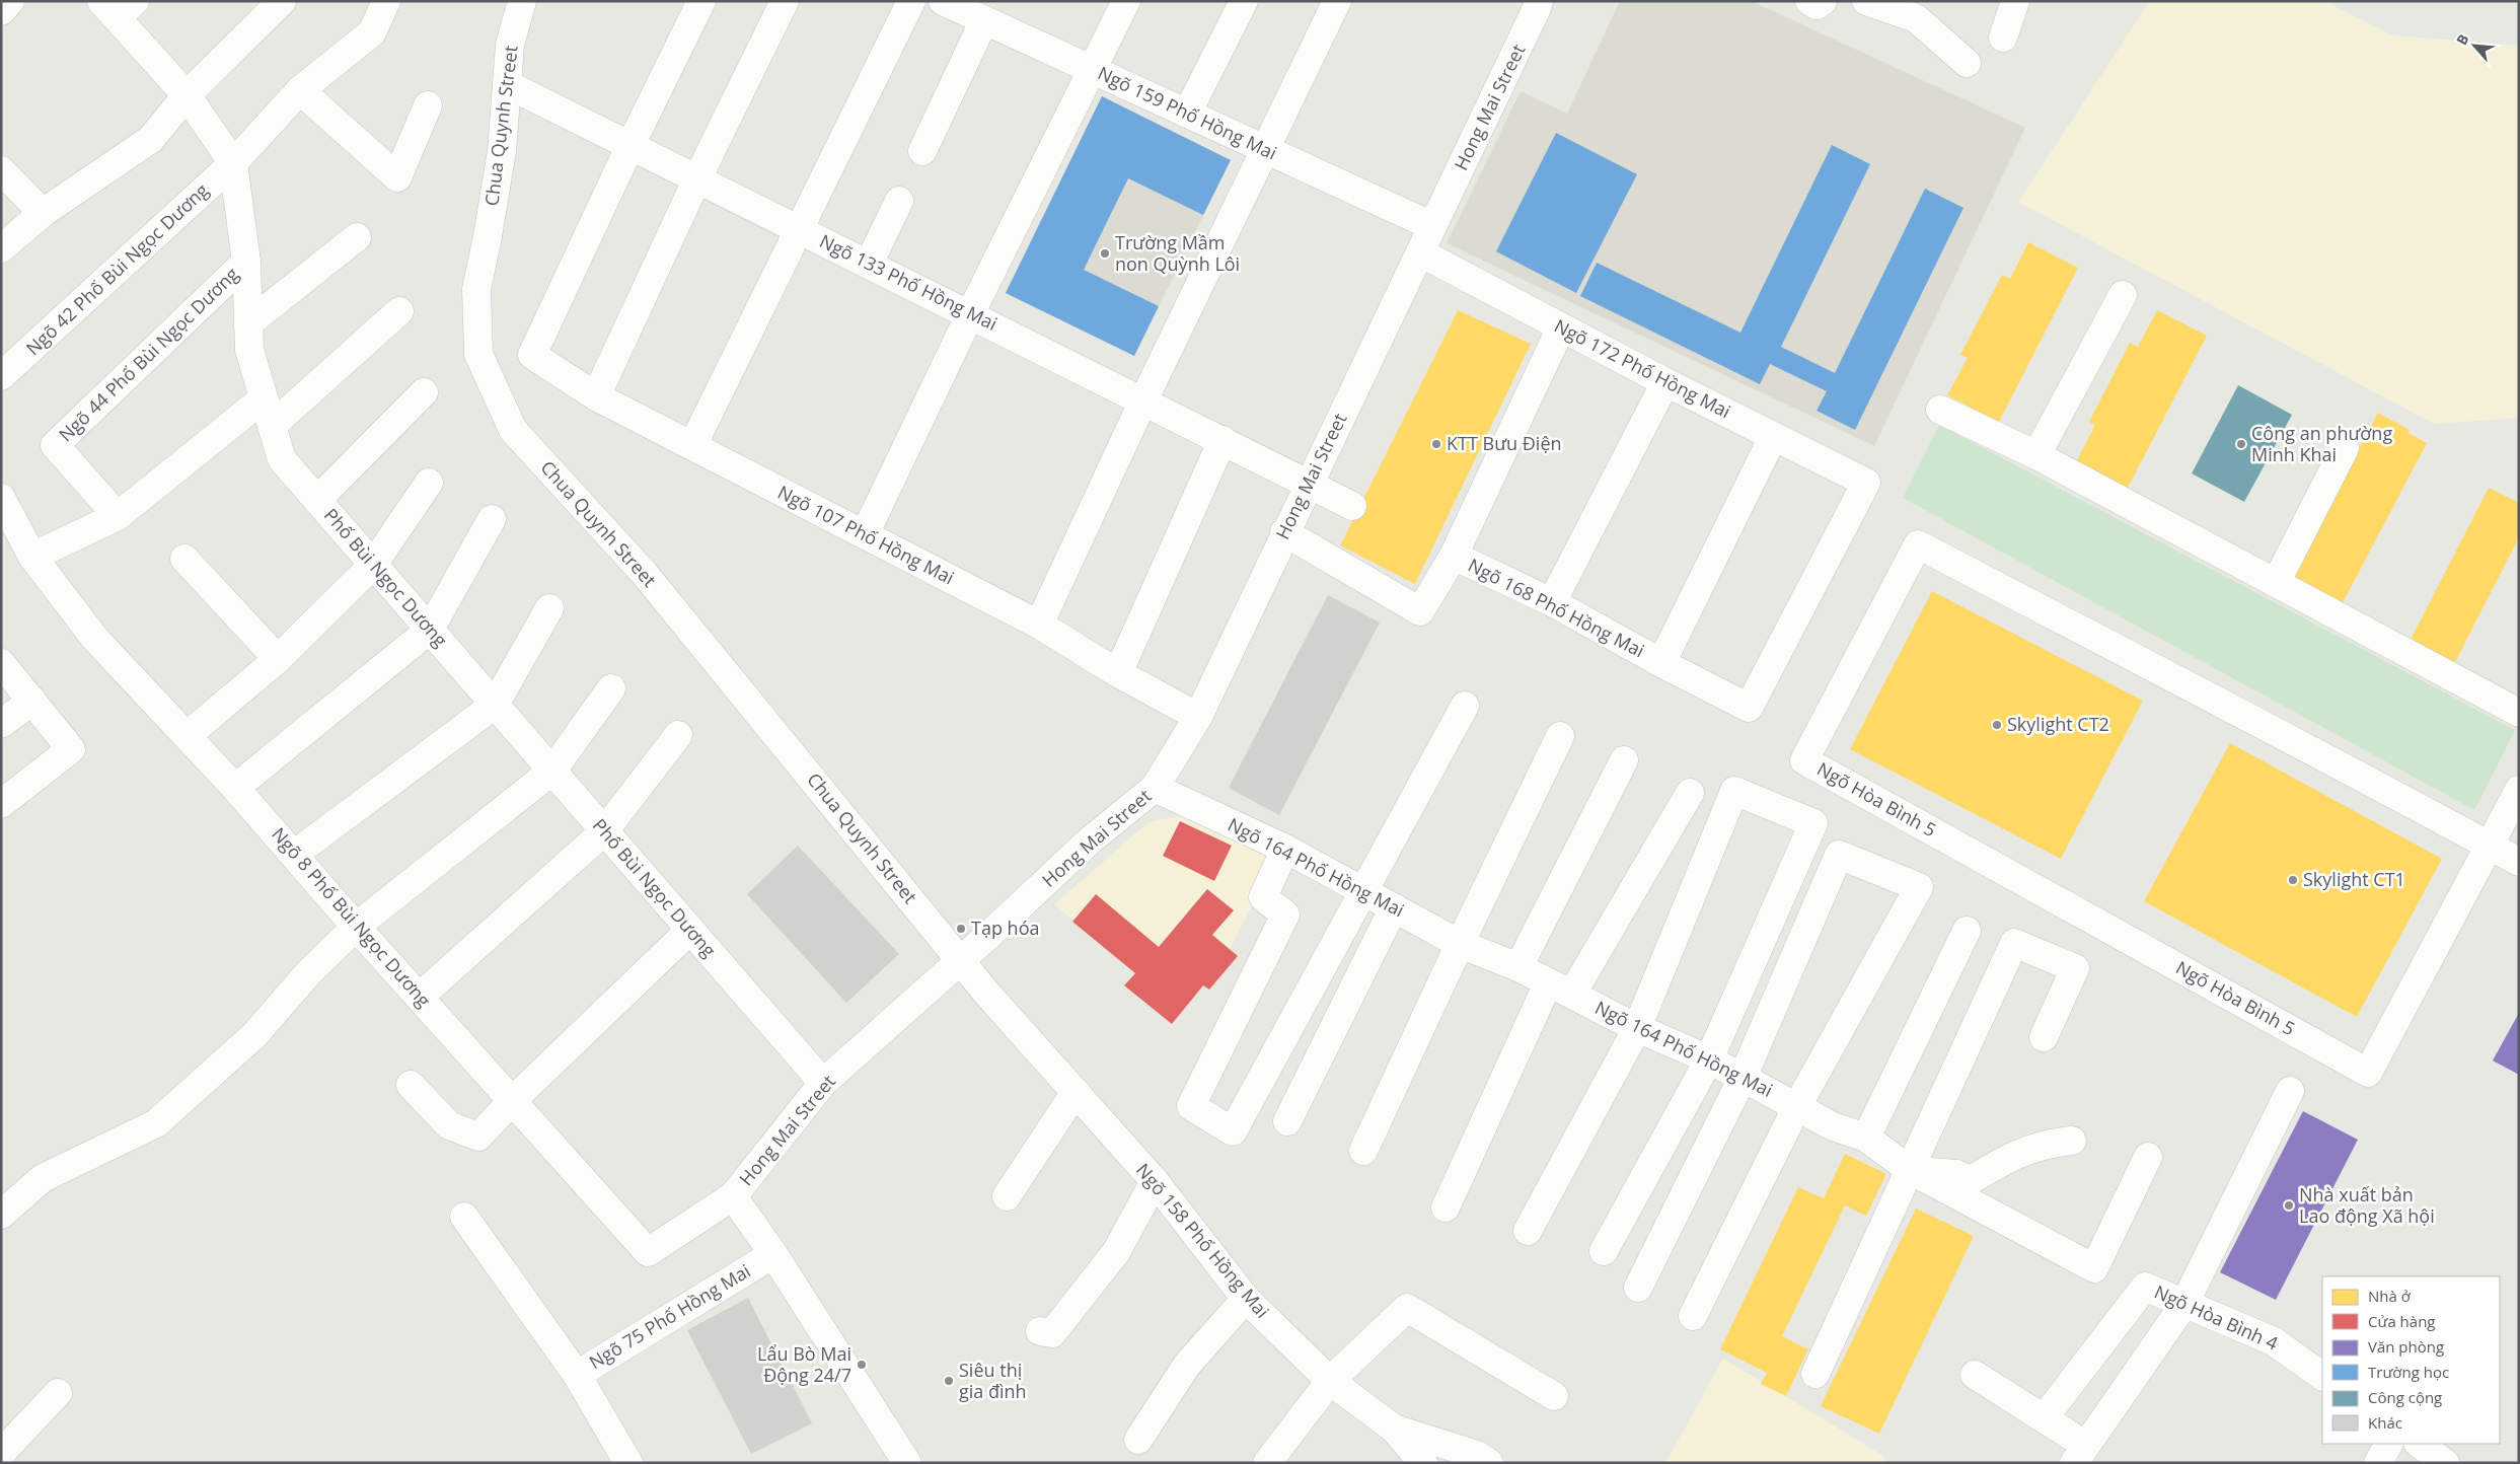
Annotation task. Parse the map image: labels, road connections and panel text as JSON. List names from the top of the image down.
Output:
{
  "streets": {
    "street": [
      "Hong Mai Street",
      "Ngõ 159 Phố Hồng Mai",
      "Chua Quynh Street",
      "Ngõ 42 Phố Bùi Ngọc Dương",
      "Ngõ 133 Phố Hồng Mai",
      "Ngõ 44 Phố Bùi Ngọc Dương",
      "Ngõ 172 Phố Hồng Mai",
      "Ngõ 107 Phố Hồng Mai",
      "Phố Bùi Ngọc Dương",
      "Ngõ 168 Phố Hồng Mai",
      "Ngõ Hòa Bình 5",
      "Ngõ 164 Phố Hồng Mai",
      "Ngõ 8 Phố Bùi Ngọc Dương",
      "Ngõ 158 Phố Hồng Mai",
      "Ngõ 75 Phố Hồng Mai",
      "Ngõ Hòa Bình 4"
    ]
  },
  "crossings": [
    ["Hong Mai Street", "Ngõ 159 Phố Hồng Mai"],
    ["Hong Mai Street", "Chua Quynh Street"],
    ["Hong Mai Street", "Ngõ 133 Phố Hồng Mai"],
    ["Hong Mai Street", "Ngõ 172 Phố Hồng Mai"],
    ["Hong Mai Street", "Ngõ 107 Phố Hồng Mai"],
    ["Hong Mai Street", "Phố Bùi Ngọc Dương"],
    ["Hong Mai Street", "Ngõ 168 Phố Hồng Mai"],
    ["Hong Mai Street", "Ngõ 164 Phố Hồng Mai"],
    ["Hong Mai Street", "Ngõ 8 Phố Bùi Ngọc Dương"],
    ["Hong Mai Street", "Ngõ 158 Phố Hồng Mai"],
    ["Hong Mai Street", "Ngõ 75 Phố Hồng Mai"],
    ["Chua Quynh Street", "Ngõ 133 Phố Hồng Mai"],
    ["Chua Quynh Street", "Ngõ 158 Phố Hồng Mai"],
    ["Ngõ 42 Phố Bùi Ngọc Dương", "Phố Bùi Ngọc Dương"],
    ["Ngõ 133 Phố Hồng Mai", "Ngõ 107 Phố Hồng Mai"],
    ["Ngõ 44 Phố Bùi Ngọc Dương", "Phố Bùi Ngọc Dương"],
    ["Ngõ 172 Phố Hồng Mai", "Ngõ 168 Phố Hồng Mai"]
  ],
  "places": [
    "Trường Mầm non Quỳnh Lôi",
    "KTT Bưu Điện",
    "Công an phường Minh Khai",
    "Skylight CT2",
    "Skylight CT1",
    "Tạp hóa",
    "Nhà xuất bản Lao động Xã hội",
    "Lẩu Bò Mai Động 24/7",
    "Siêu thị gia đình"
  ],
  "legend": [
    "Nhà ở",
    "Cửa hàng",
    "Văn phòng",
    "Trường học",
    "Công cộng",
    "Khác"
  ],
  "north": "top left"
}
